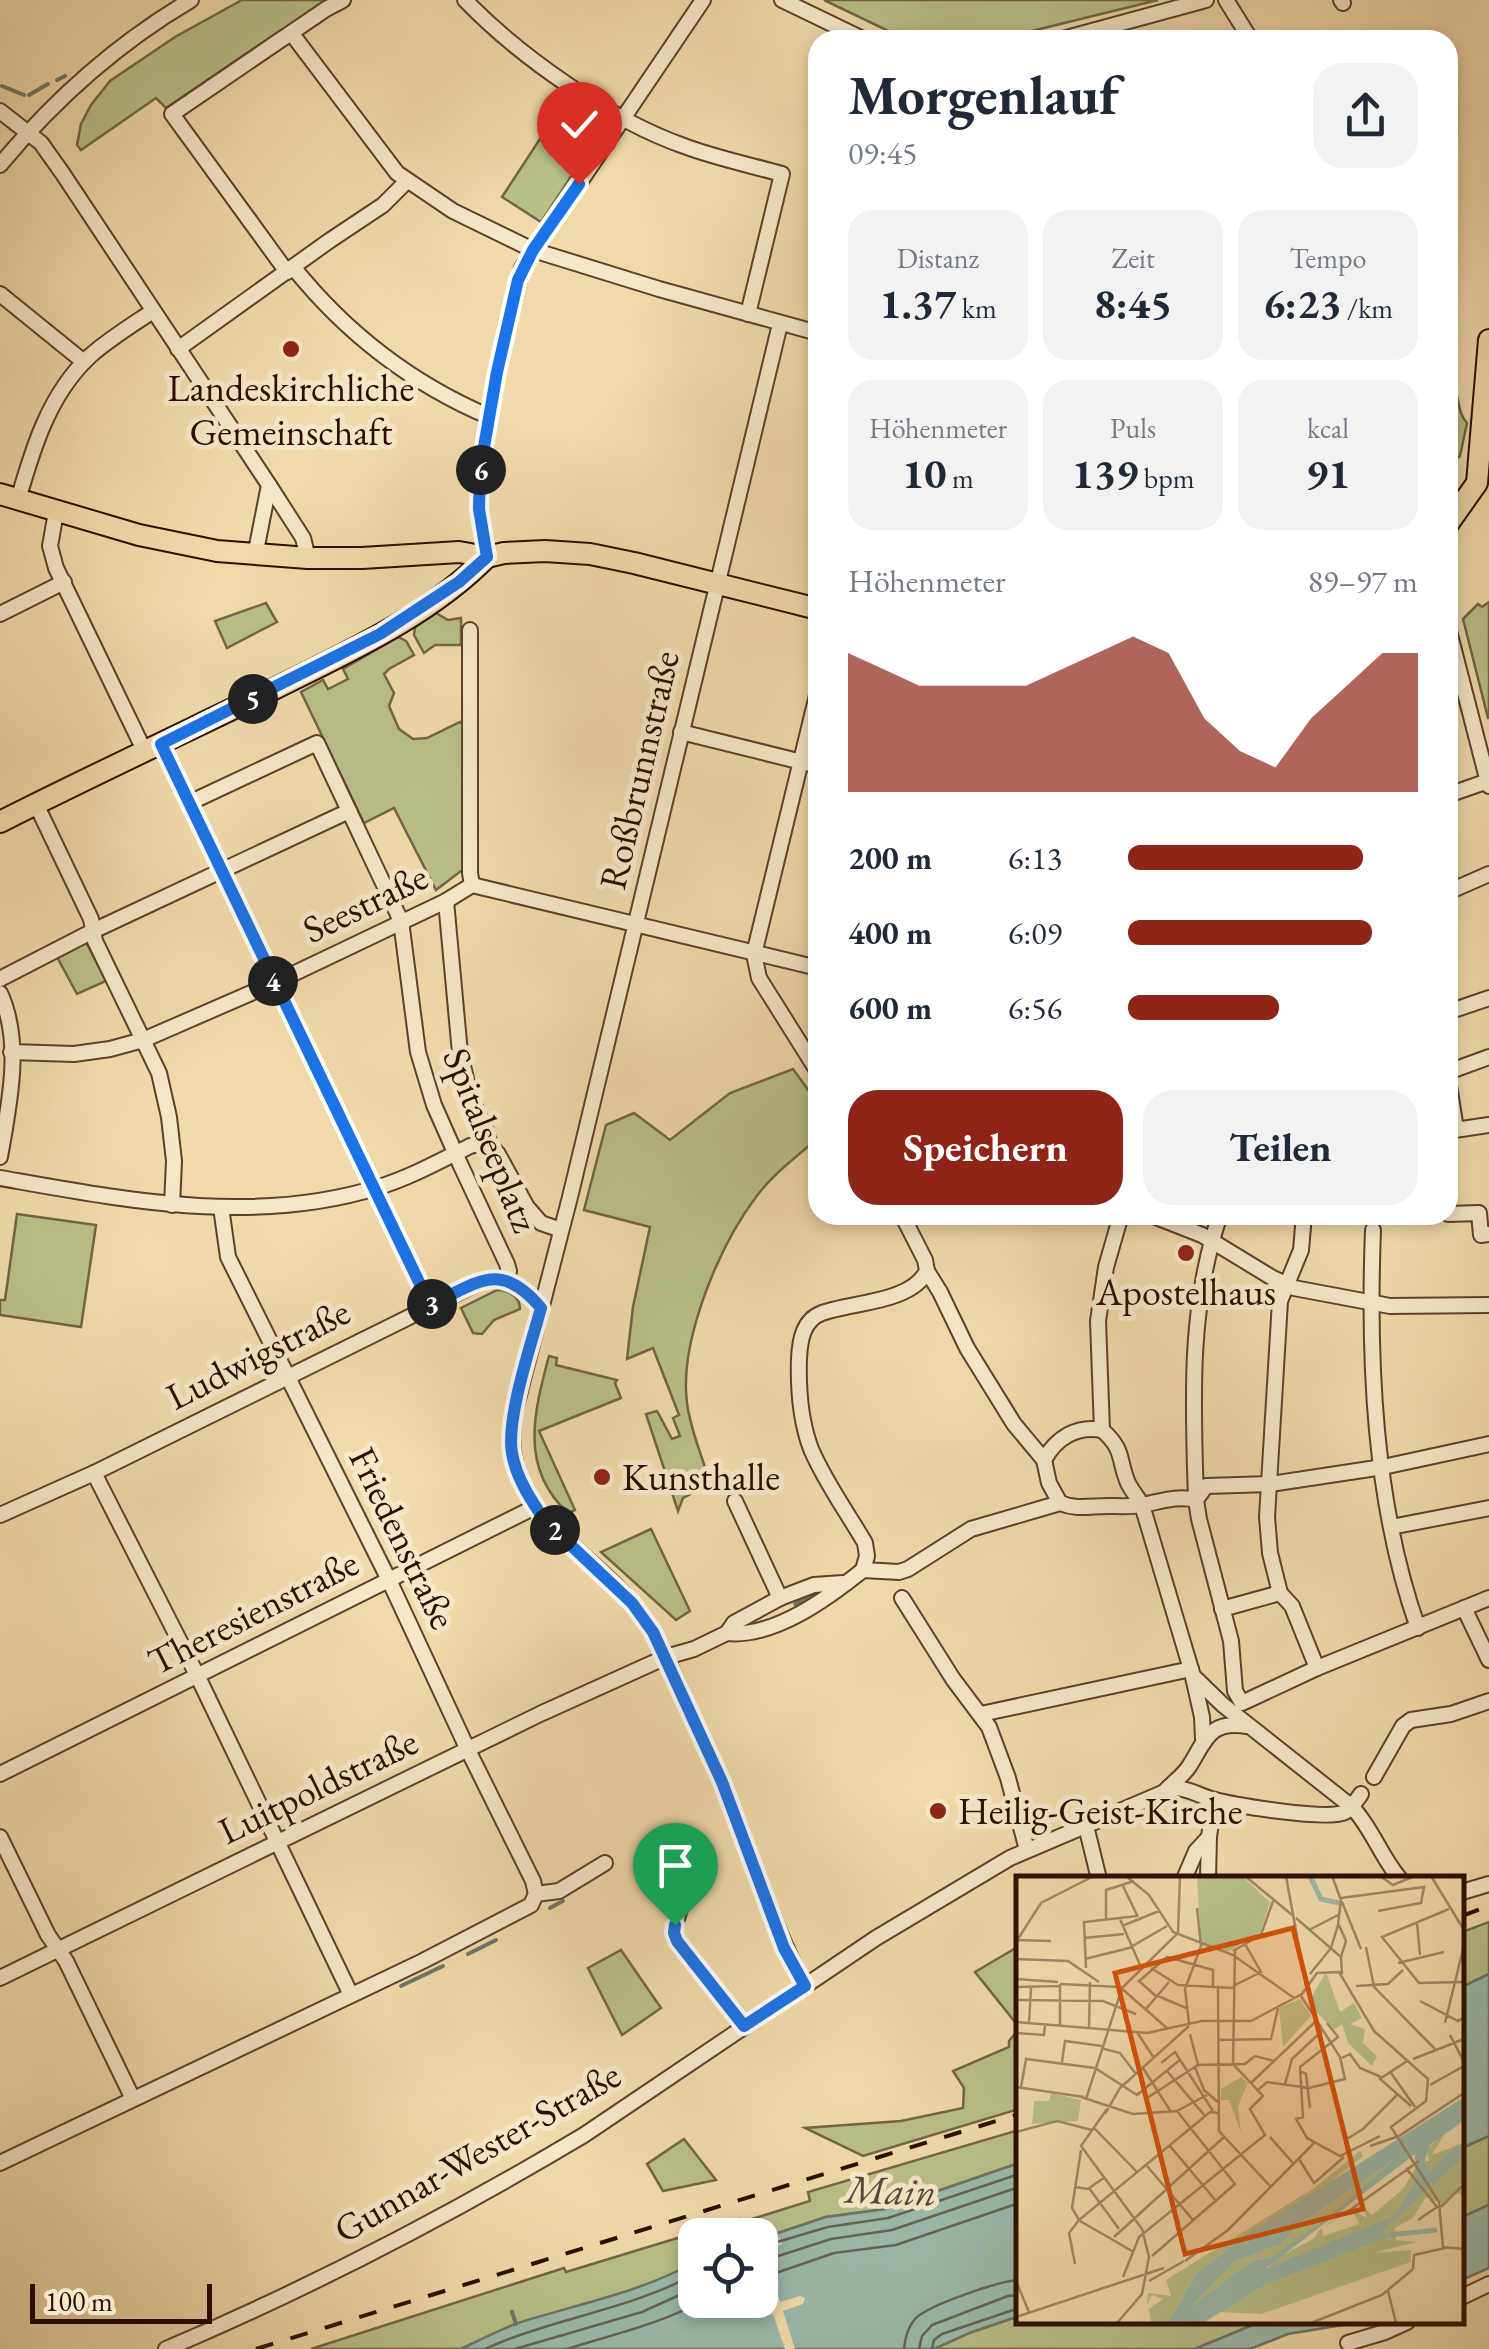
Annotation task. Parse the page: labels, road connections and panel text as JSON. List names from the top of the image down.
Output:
{
  "streets": {
    "street": [
      "Roßbrunnstraße",
      "Seestraße",
      "Spitalseeplatz",
      "Ludwigstraße",
      "Friedenstraße",
      "Theresienstraße",
      "Luitpoldstraße",
      "Gunnar-Wester-Straße"
    ]
  },
  "crossings": [
    ["Roßbrunnstraße", "Seestraße"],
    ["Roßbrunnstraße", "Spitalseeplatz"],
    ["Roßbrunnstraße", "Theresienstraße"],
    ["Roßbrunnstraße", "Luitpoldstraße"],
    ["Roßbrunnstraße", "Gunnar-Wester-Straße"],
    ["Seestraße", "Spitalseeplatz"],
    ["Spitalseeplatz", "Ludwigstraße"],
    ["Ludwigstraße", "Friedenstraße"],
    ["Friedenstraße", "Theresienstraße"],
    ["Friedenstraße", "Luitpoldstraße"]
  ],
  "water": ["Main"],
  "places": [
    "Landeskirchliche Gemeinschaft",
    "Apostelhaus",
    "Kunsthalle",
    "Heilig-Geist-Kirche"
  ],
  "scale_bar": "100 m",
  "page": {
    "heading": ["Morgenlauf", "09:45"],
    "stats": [
      ["Distanz", "1.37 km"],
      ["Zeit", "8:45"],
      ["Tempo", "6:23 /km"],
      ["Höhenmeter", "10 m"],
      ["Puls", "139 bpm"],
      ["kcal", "91"]
    ],
    "pins": [
      "6",
      "5",
      "4",
      "3",
      "2"
    ],
    "chart": ["Höhenmeter", "89–97 m"],
    "list": [
      {
        "name": "200 m",
        "note": "6:13"
      },
      {
        "name": "400 m",
        "note": "6:09"
      },
      {
        "name": "600 m",
        "note": "6:56"
      }
    ],
    "buttons": ["Speichern", "Teilen"],
    "scale": "100 m"
  }
}
